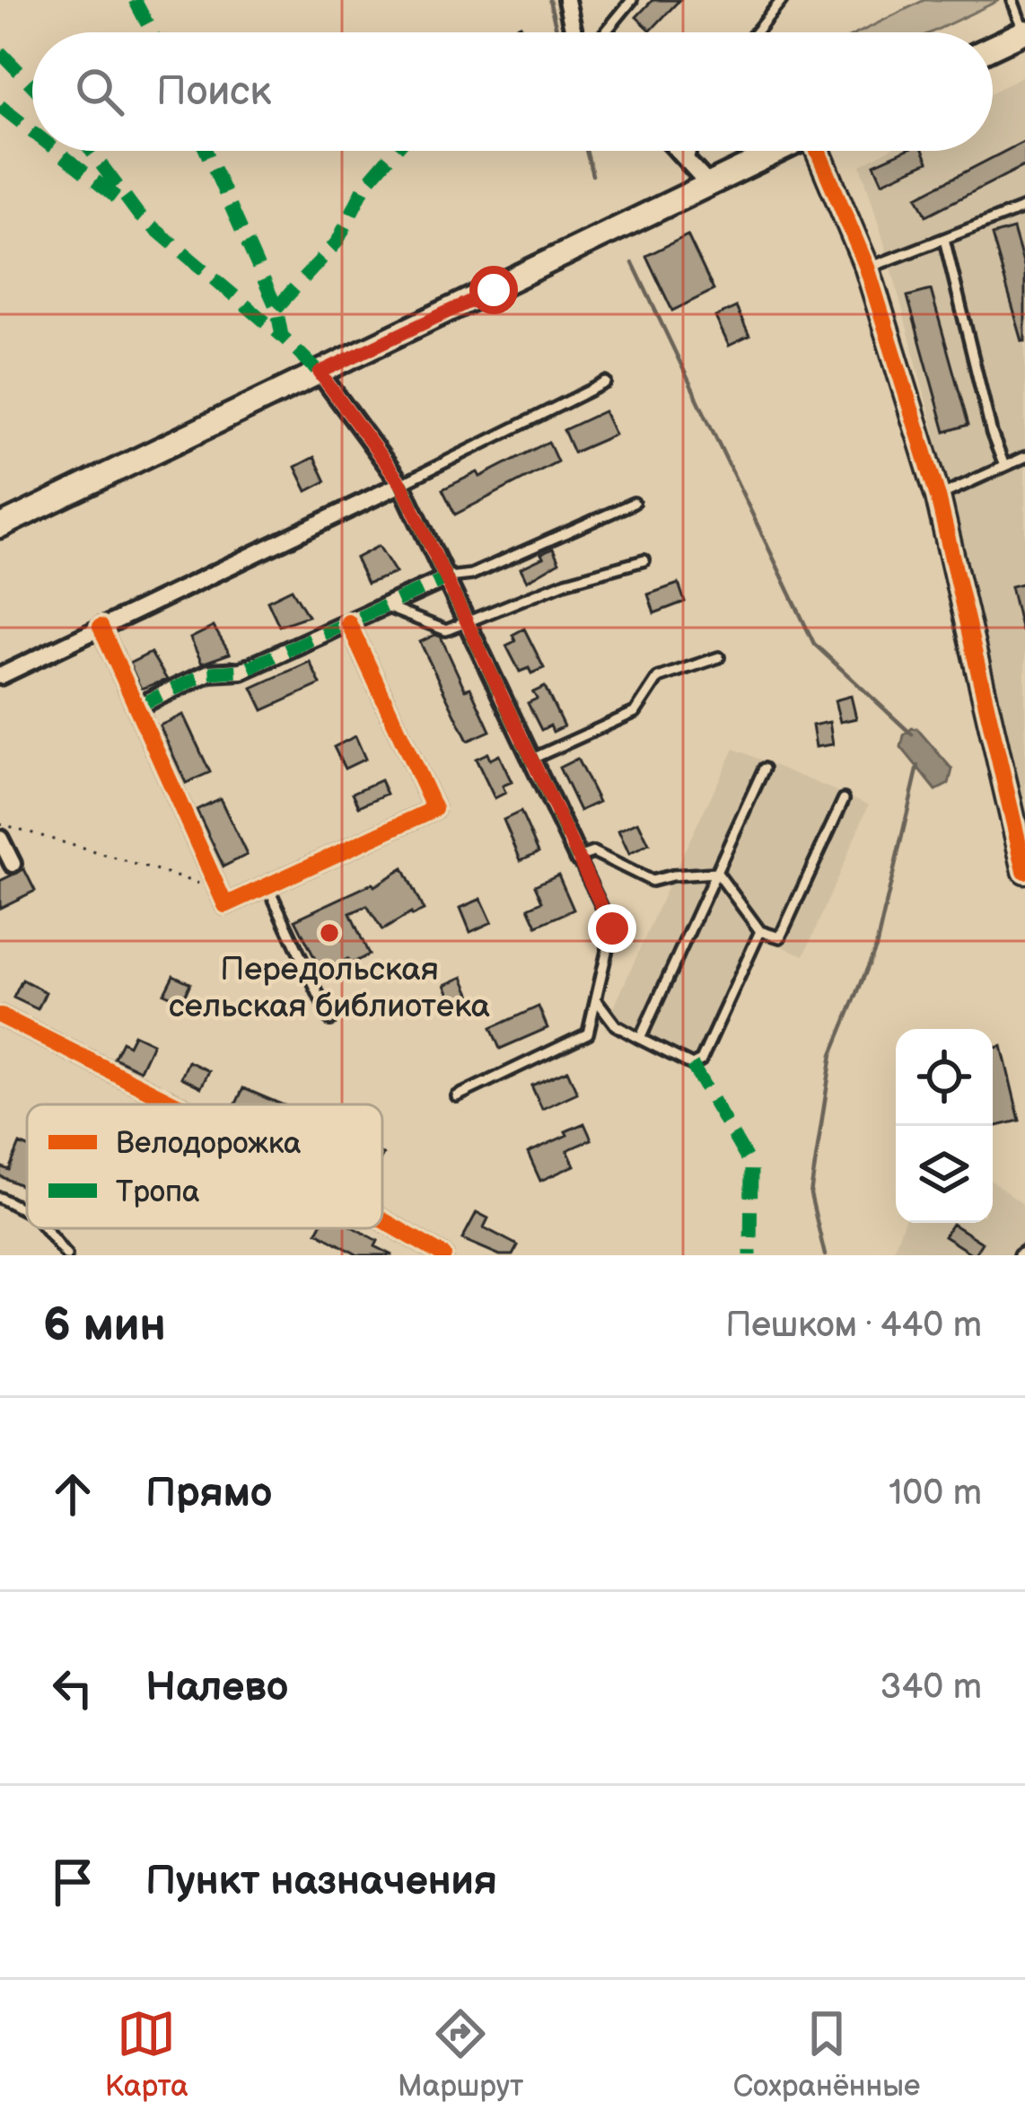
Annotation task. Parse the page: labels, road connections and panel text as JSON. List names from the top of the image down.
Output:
{
  "places": ["Передольская сельская библиотека"],
  "legend": ["Велодорожка", "Тропа"],
  "page": {
    "search": "Поиск",
    "heading": ["6 мин", "Пешком · 440 m"],
    "list": [
      ["Прямо", "100 m"],
      ["Налево", "340 m"],
      "Пункт назначения"
    ],
    "nav": ["Карта", "Маршрут", "Сохранённые"]
  }
}
